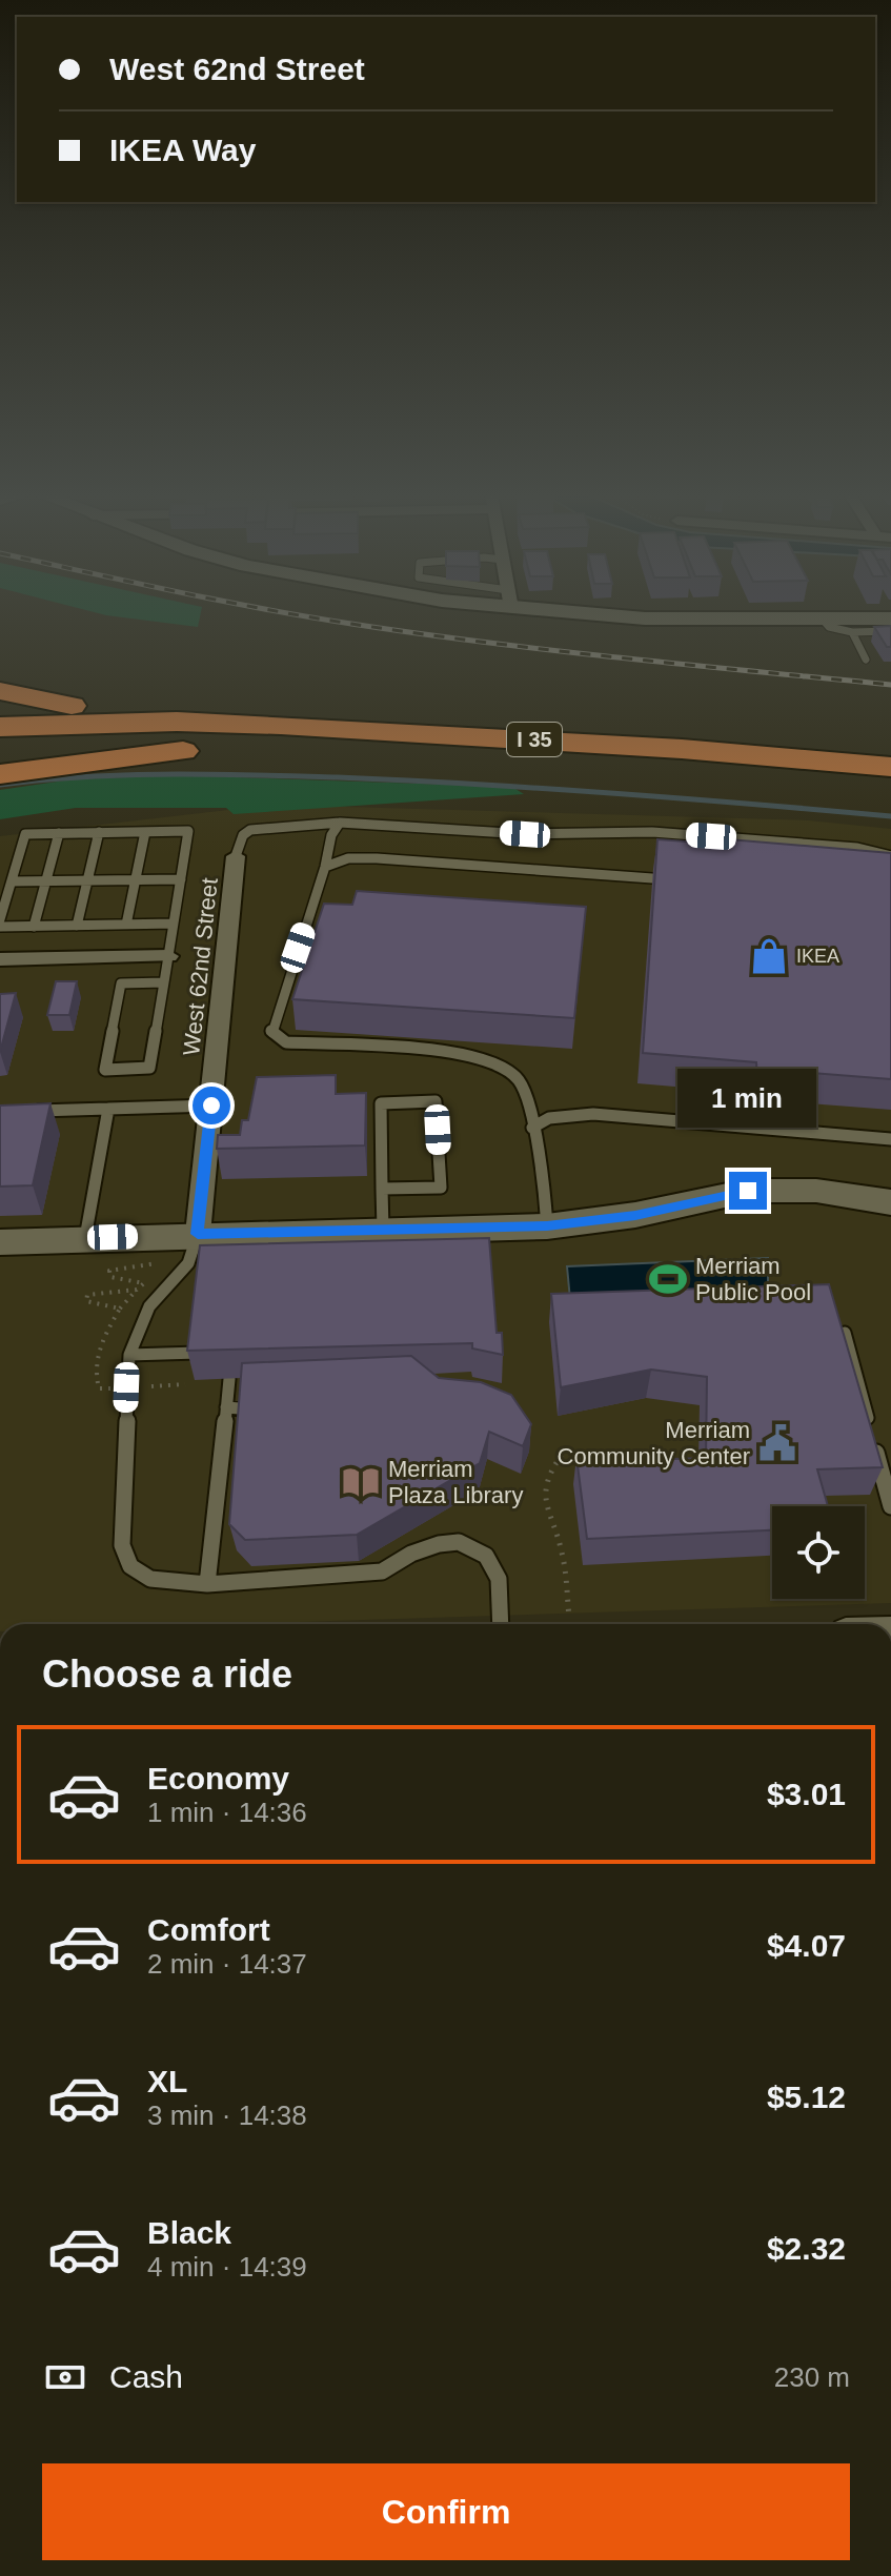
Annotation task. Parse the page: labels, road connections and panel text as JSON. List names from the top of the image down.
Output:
{
  "streets": {
    "highway": ["I 35"],
    "street": ["West 62nd Street"]
  },
  "places": {
    "shop": ["IKEA"],
    "sports": ["Merriam Public Pool"],
    "public building": ["Merriam Community Center"],
    "library": ["Merriam Plaza Library"]
  },
  "page": {
    "banner": ["West 62nd Street", "IKEA Way"],
    "bubble": "1 min",
    "heading": "Choose a ride",
    "list": [
      {
        "name": "Economy",
        "note": "1 min · 14:36",
        "value": "$3.01"
      },
      {
        "name": "Comfort",
        "note": "2 min · 14:37",
        "value": "$4.07"
      },
      {
        "name": "XL",
        "note": "3 min · 14:38",
        "value": "$5.12"
      },
      {
        "name": "Black",
        "note": "4 min · 14:39",
        "value": "$2.32"
      }
    ],
    "pay": ["Cash", "230 m"],
    "buttons": "Confirm"
  }
}
